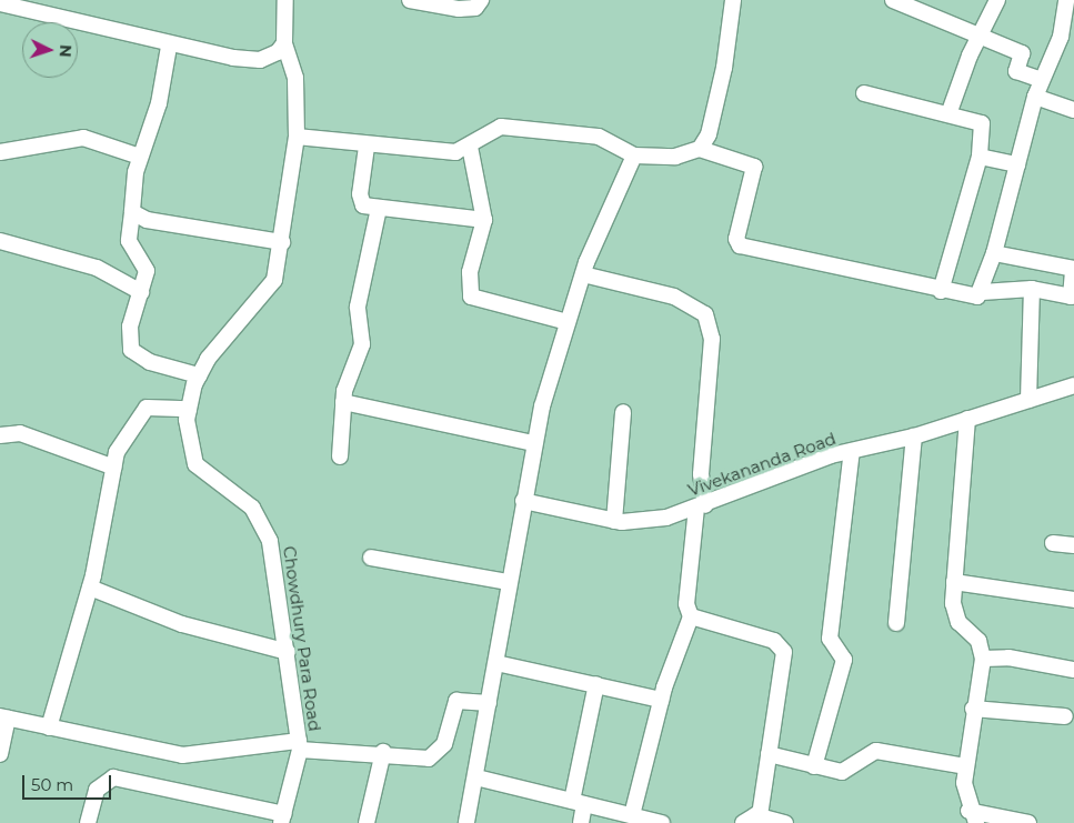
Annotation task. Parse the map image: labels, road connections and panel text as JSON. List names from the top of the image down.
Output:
{
  "streets": {
    "street": ["Vivekananda Road", "Chowdhury Para Road"]
  },
  "scale_bar": "50 m",
  "north": "right"
}
